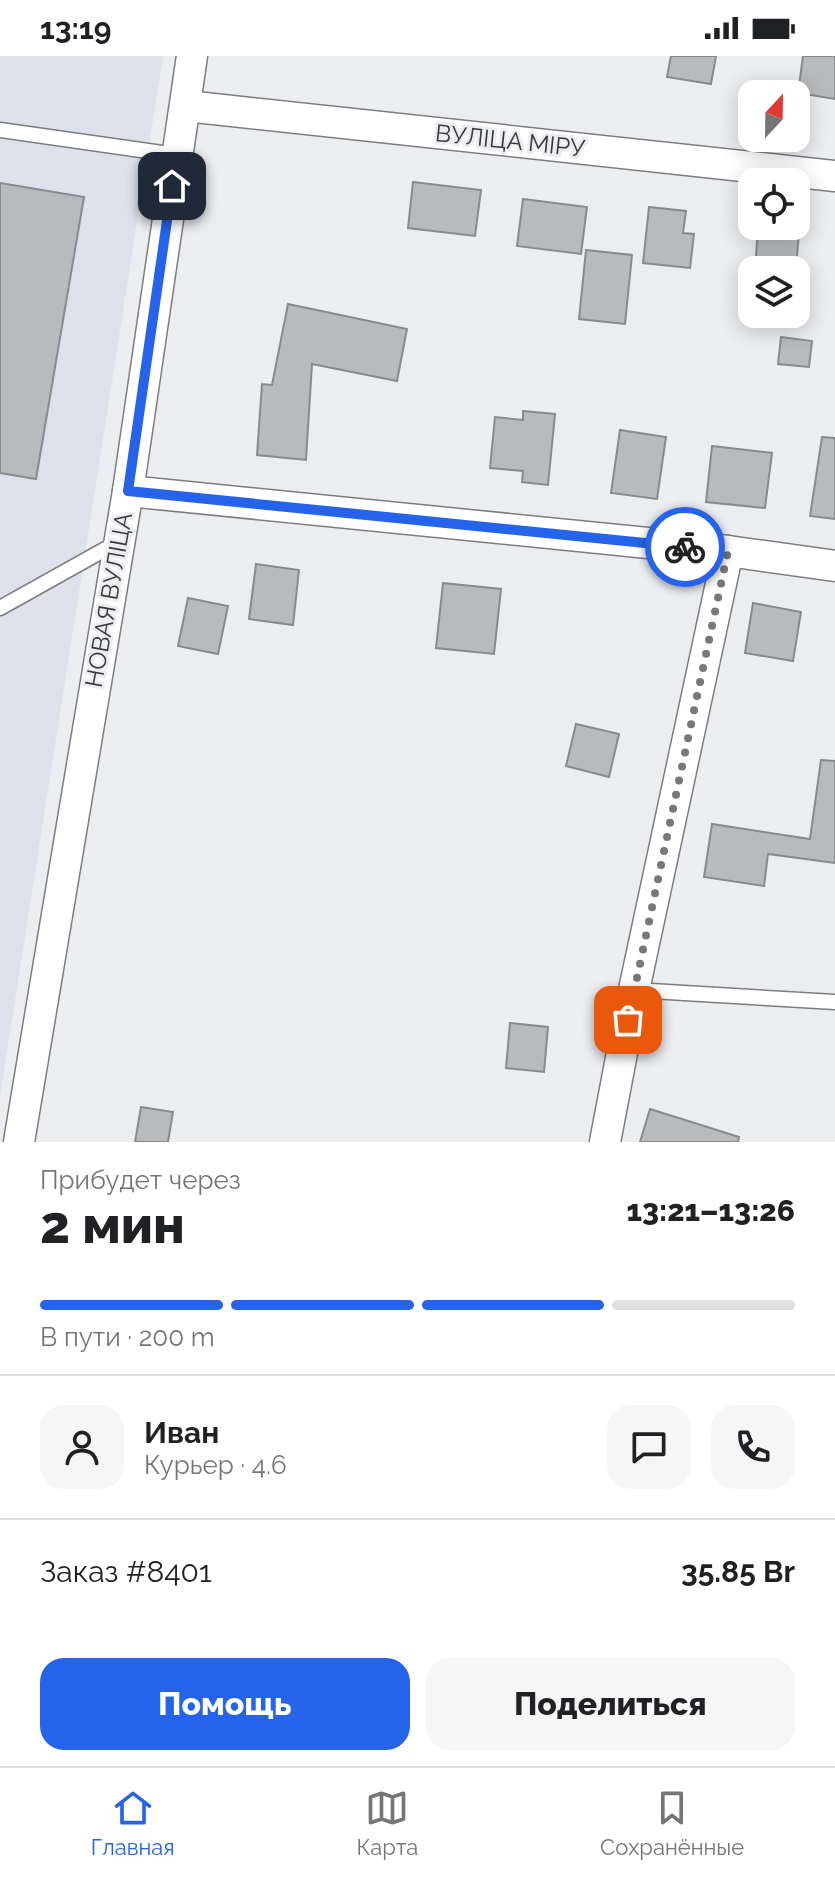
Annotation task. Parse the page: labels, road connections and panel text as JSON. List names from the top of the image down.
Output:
{
  "streets": {
    "street": ["ВУЛІЦА МІРУ", "НОВАЯ ВУЛІЦА"]
  },
  "crossings": [
    ["ВУЛІЦА МІРУ", "НОВАЯ ВУЛІЦА"]
  ],
  "north": "top",
  "page": {
    "status": "13:19",
    "heading": ["2 мин", "Прибудет через", "13:21–13:26"],
    "panel": [
      "Иван",
      "Курьер · 4.6",
      "Заказ #8401",
      "35.85 Br"
    ],
    "bar": "В пути · 200 m",
    "buttons": ["Помощь", "Поделиться"],
    "tabs": ["Главная", "Карта", "Сохранённые"]
  }
}
